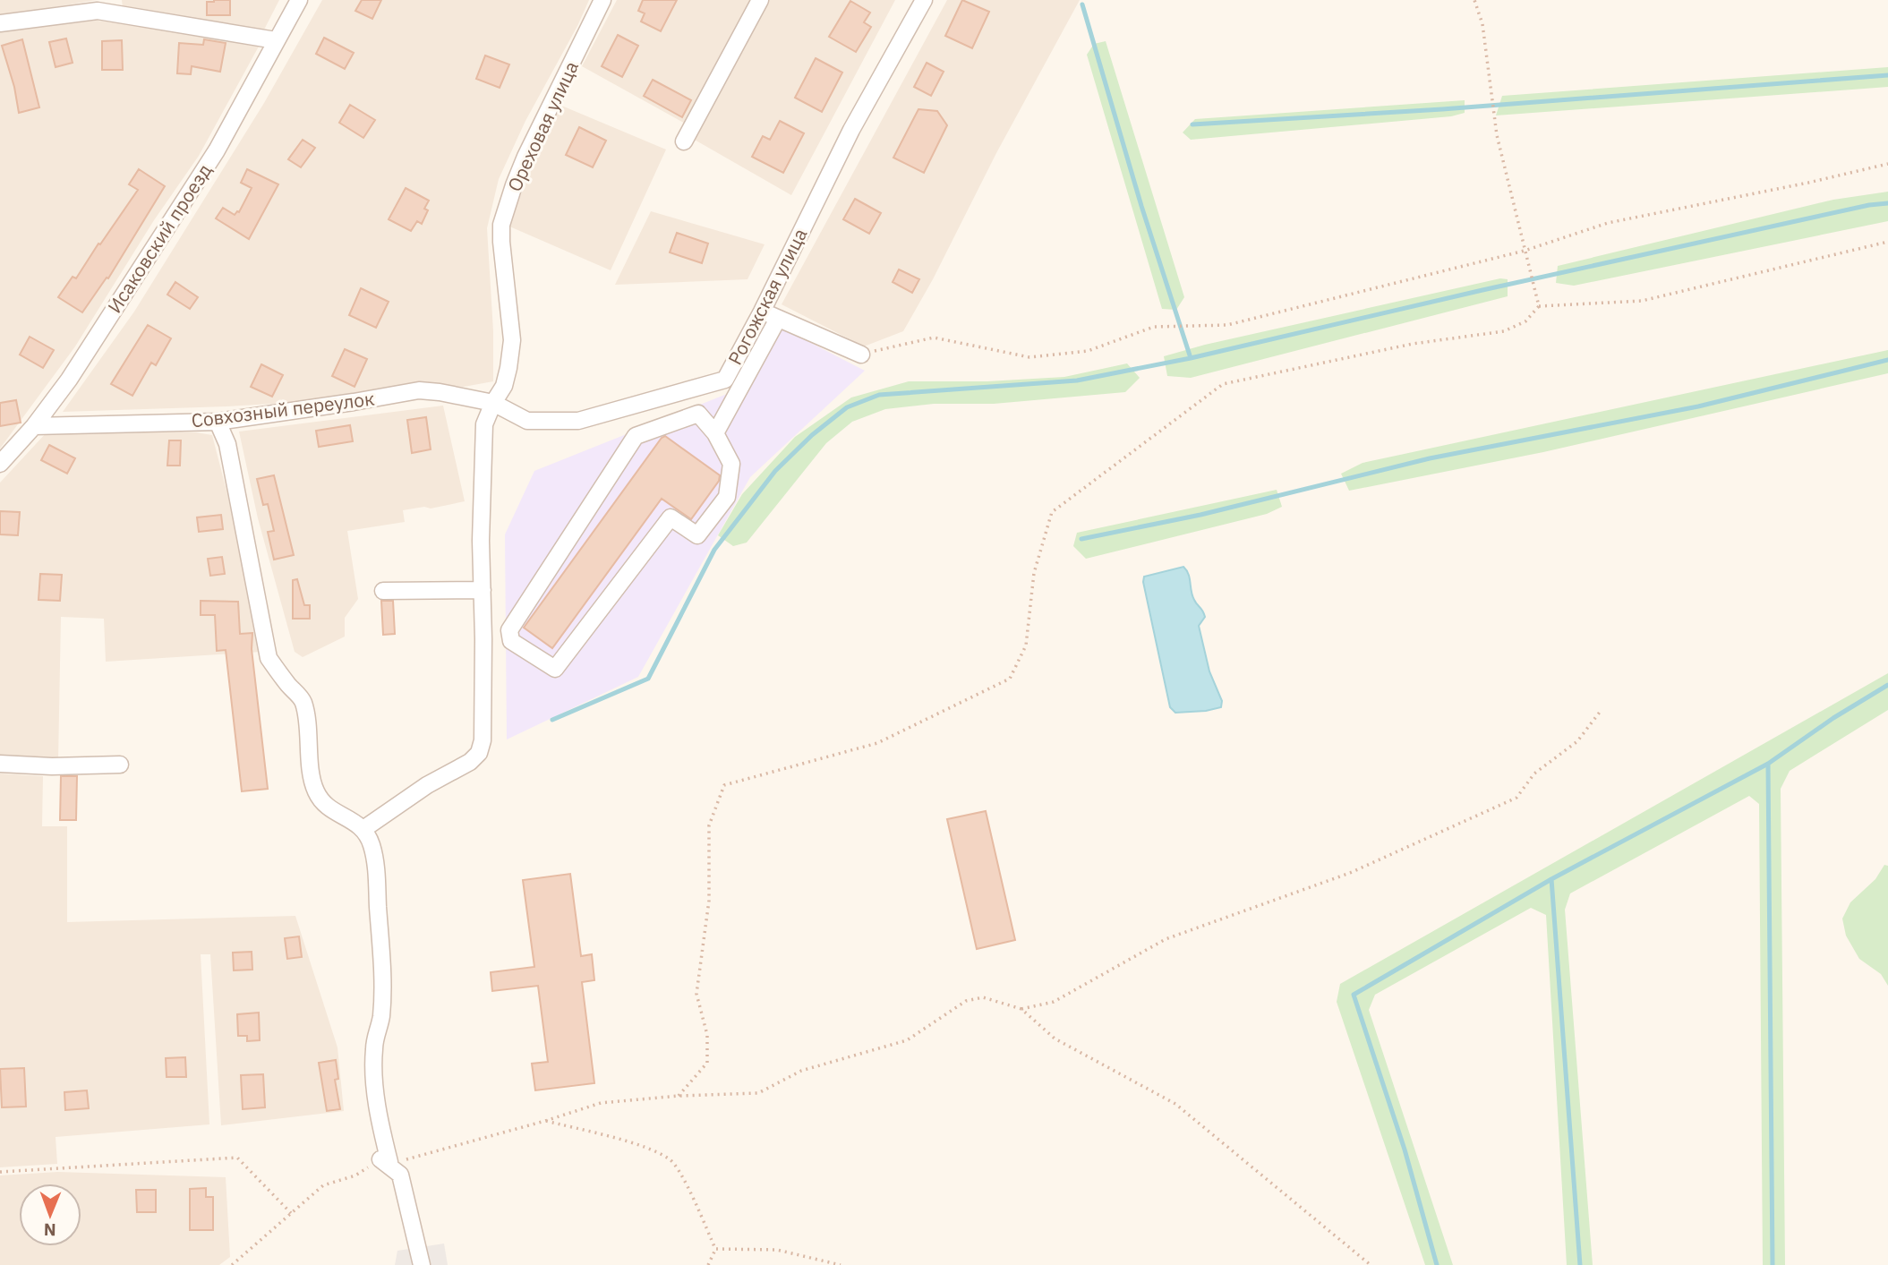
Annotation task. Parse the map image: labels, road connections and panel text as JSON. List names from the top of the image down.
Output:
{
  "streets": {
    "street": [
      "Ореховая улица",
      "Исаковский проезд",
      "Рогожская улица",
      "Совхозный переулок"
    ]
  },
  "crossings": [
    ["Ореховая улица", "Рогожская улица"],
    ["Ореховая улица", "Совхозный переулок"],
    ["Исаковский проезд", "Совхозный переулок"],
    ["Рогожская улица", "Совхозный переулок"]
  ],
  "north": "bottom"
}
